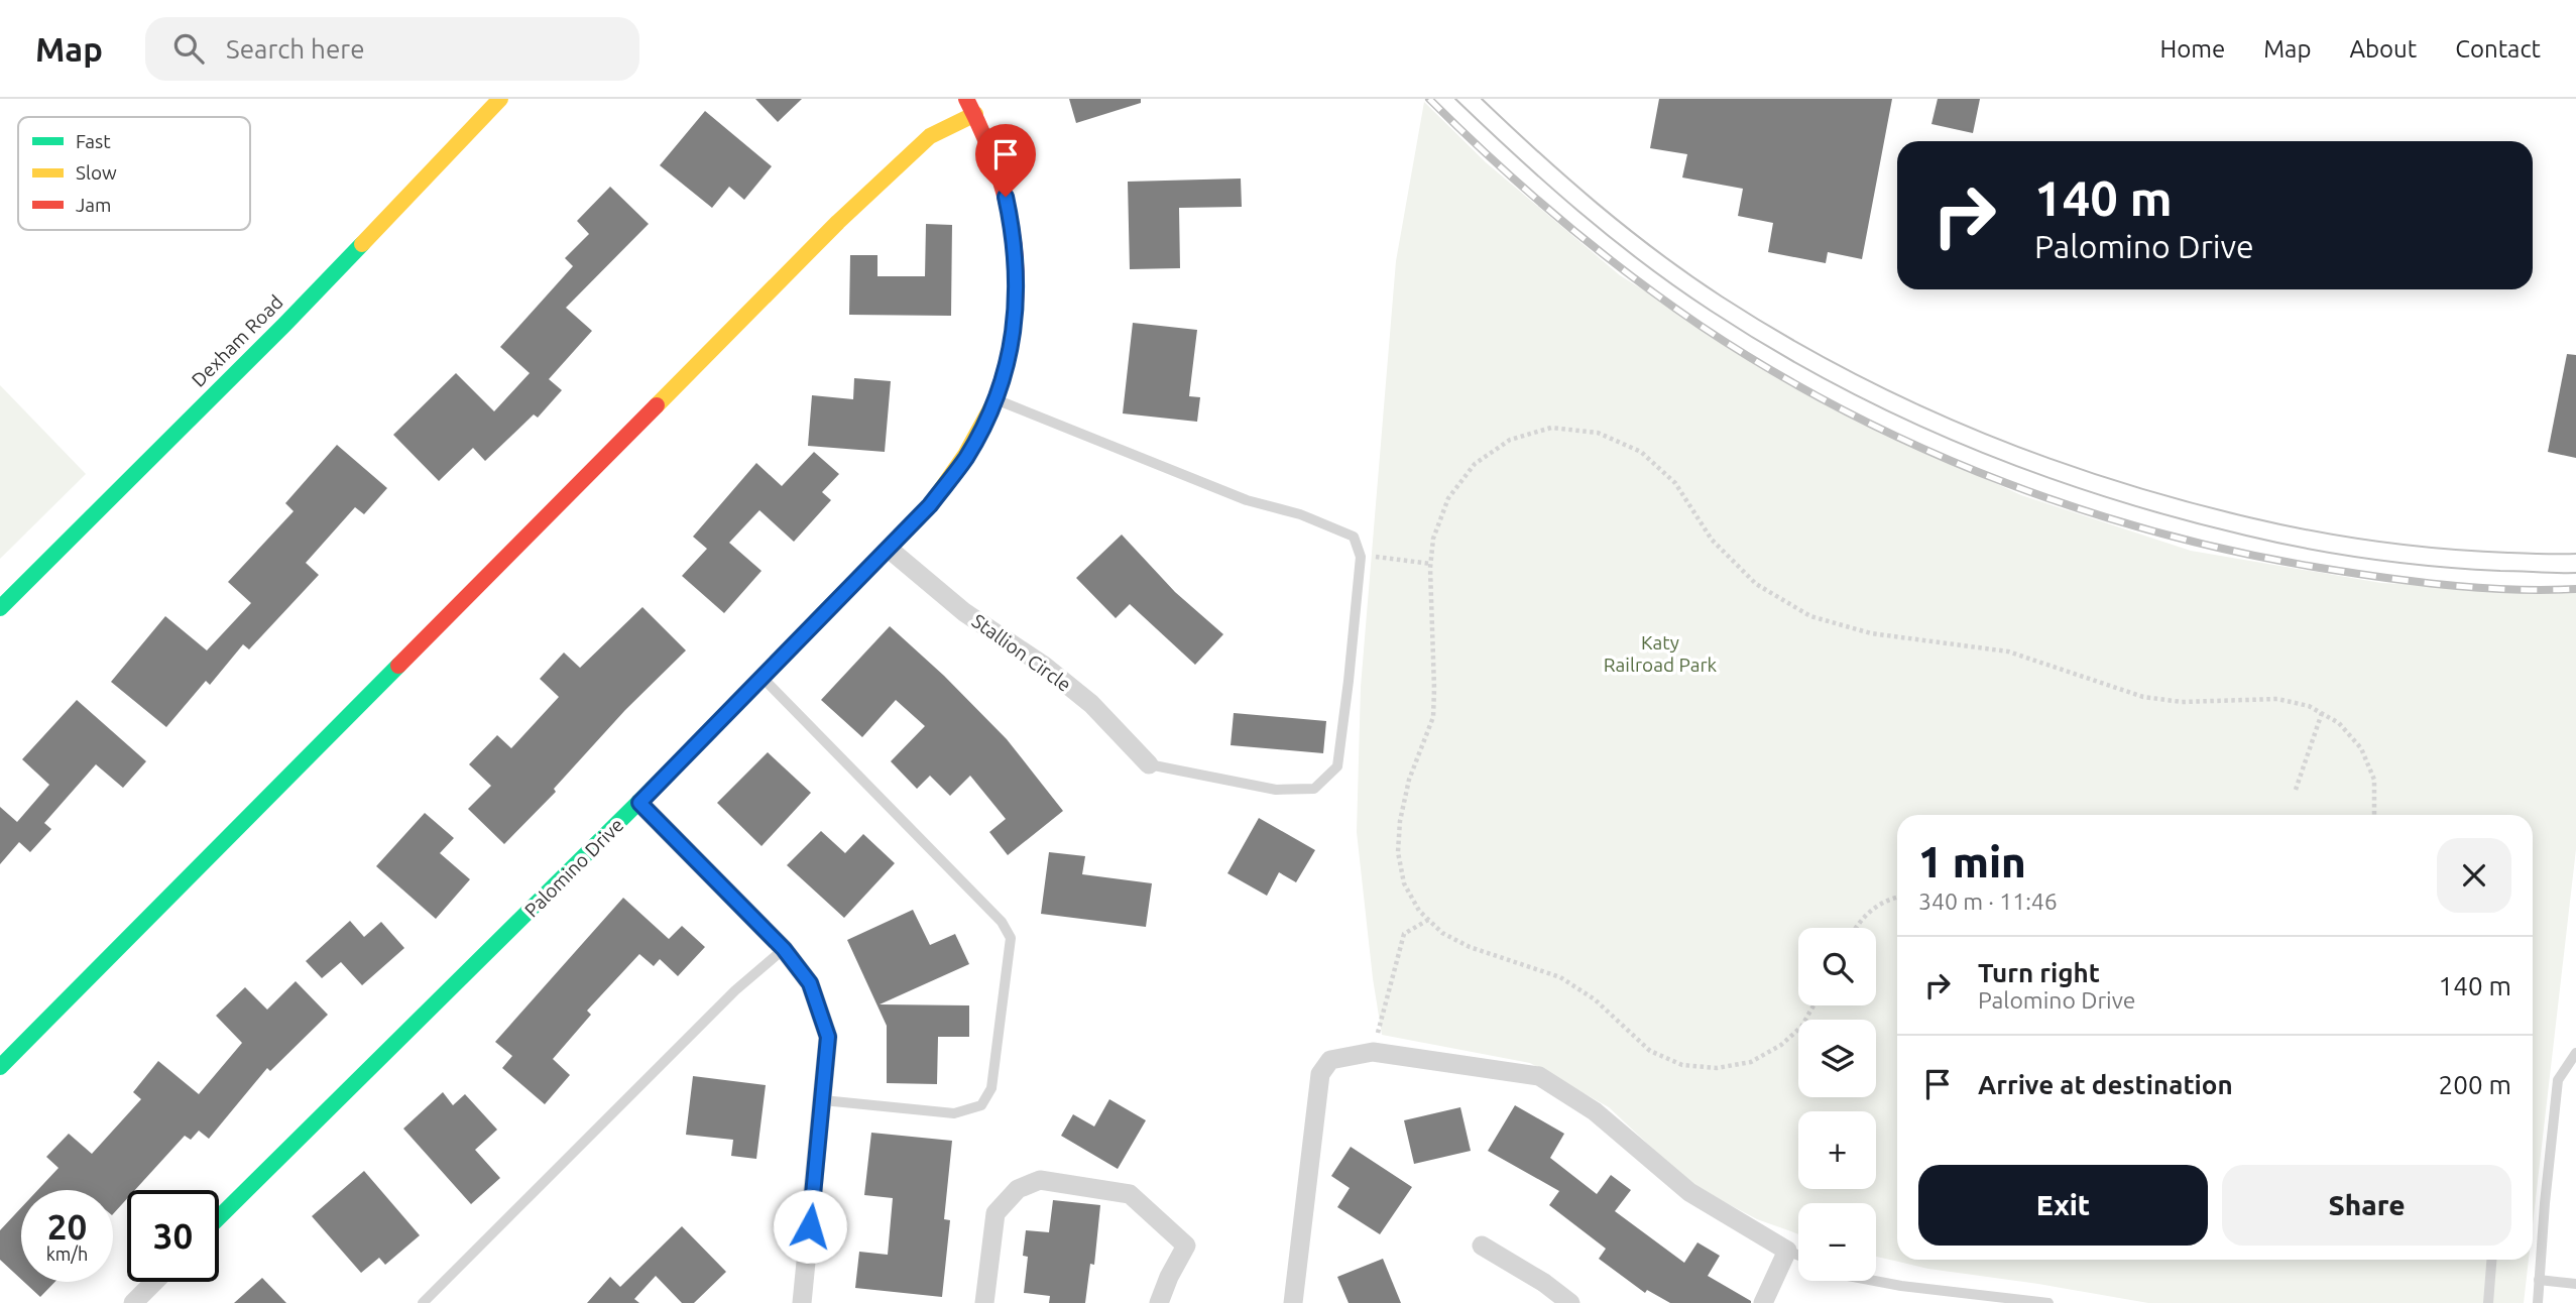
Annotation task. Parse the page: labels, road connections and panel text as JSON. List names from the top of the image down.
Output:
{
  "streets": {
    "street": ["Dexham Road", "Stallion Circle", "Palomino Drive"]
  },
  "crossings": [
    ["Stallion Circle", "Palomino Drive"]
  ],
  "parks": ["Katy Railroad Park"],
  "legend": ["Fast", "Slow", "Jam"],
  "page": {
    "header": "Map",
    "search": "Search here",
    "nav": [
      "Home",
      "Map",
      "About",
      "Contact"
    ],
    "turn": ["140 m", "Palomino Drive"],
    "heading": ["1 min", "340 m · 11:46"],
    "map_buttons": ["+", "−"],
    "list": [
      {
        "name": "Turn right",
        "note": "Palomino Drive",
        "value": "140 m"
      },
      {
        "name": "Arrive at destination",
        "value": "200 m"
      }
    ],
    "buttons": ["Exit", "Share"],
    "speed": "20 km/h",
    "limit": "30"
  }
}
